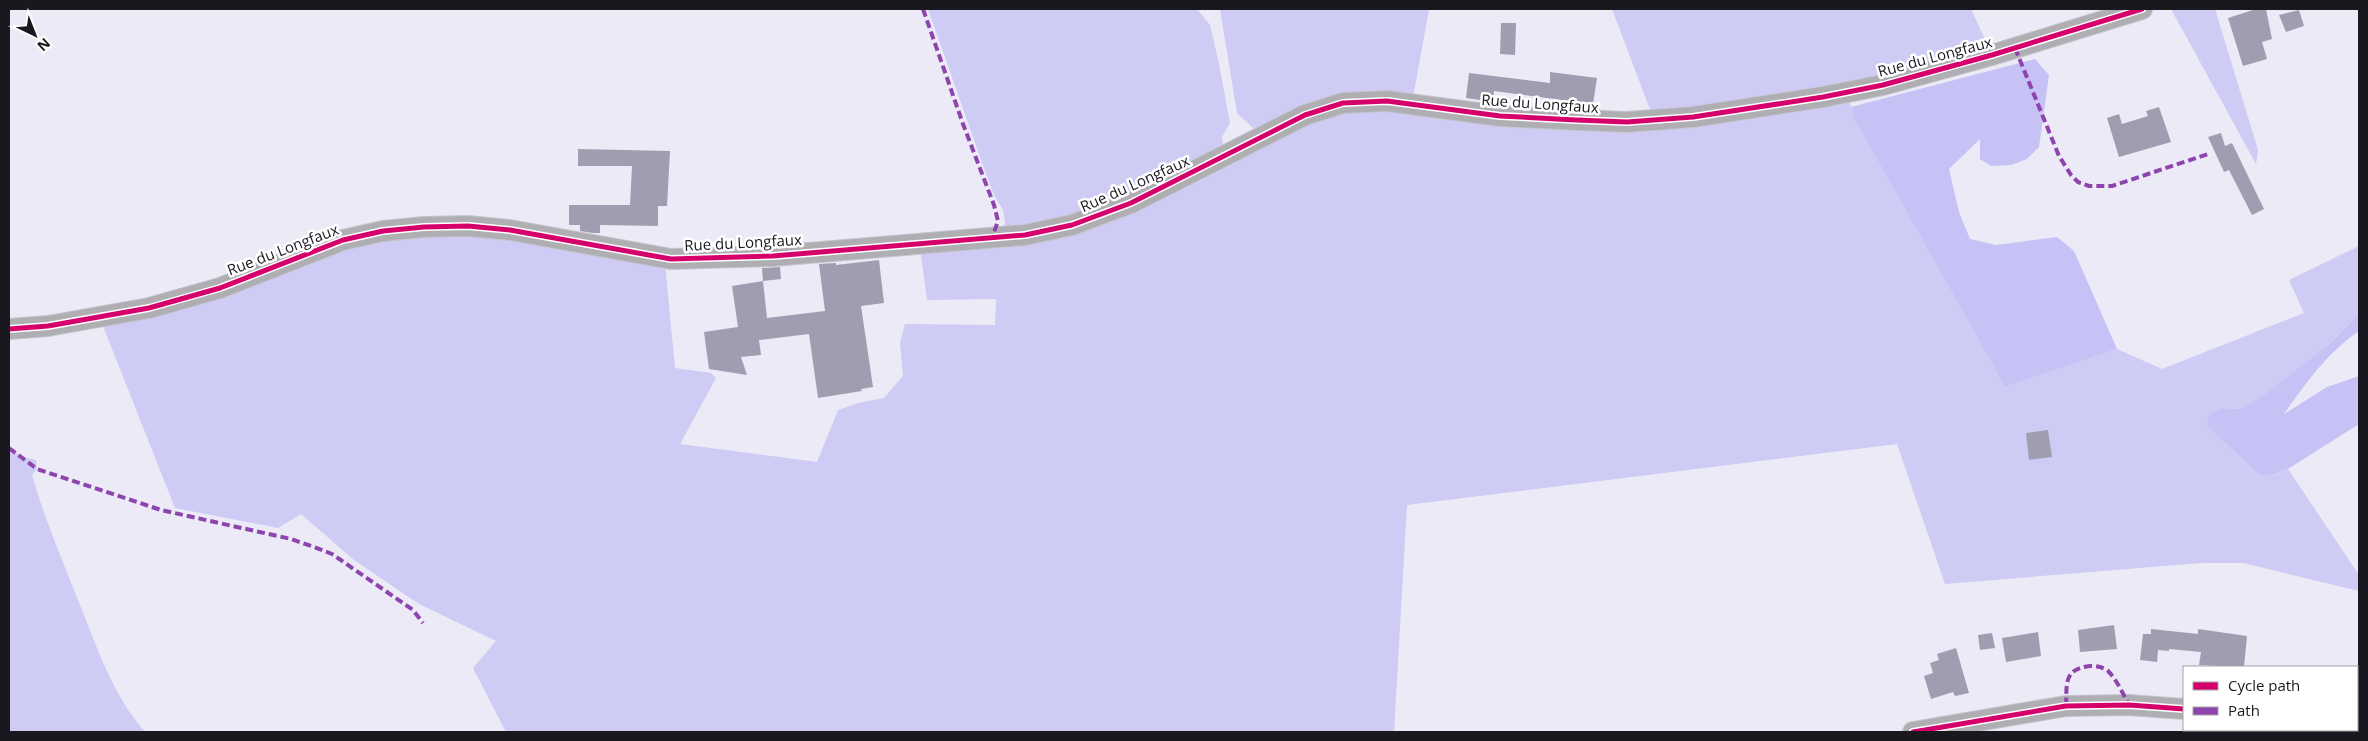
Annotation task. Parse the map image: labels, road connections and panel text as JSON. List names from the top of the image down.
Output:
{
  "streets": {
    "street": ["Rue du Longfaux"]
  },
  "legend": ["Cycle path", "Path"],
  "north": "bottom right"
}
